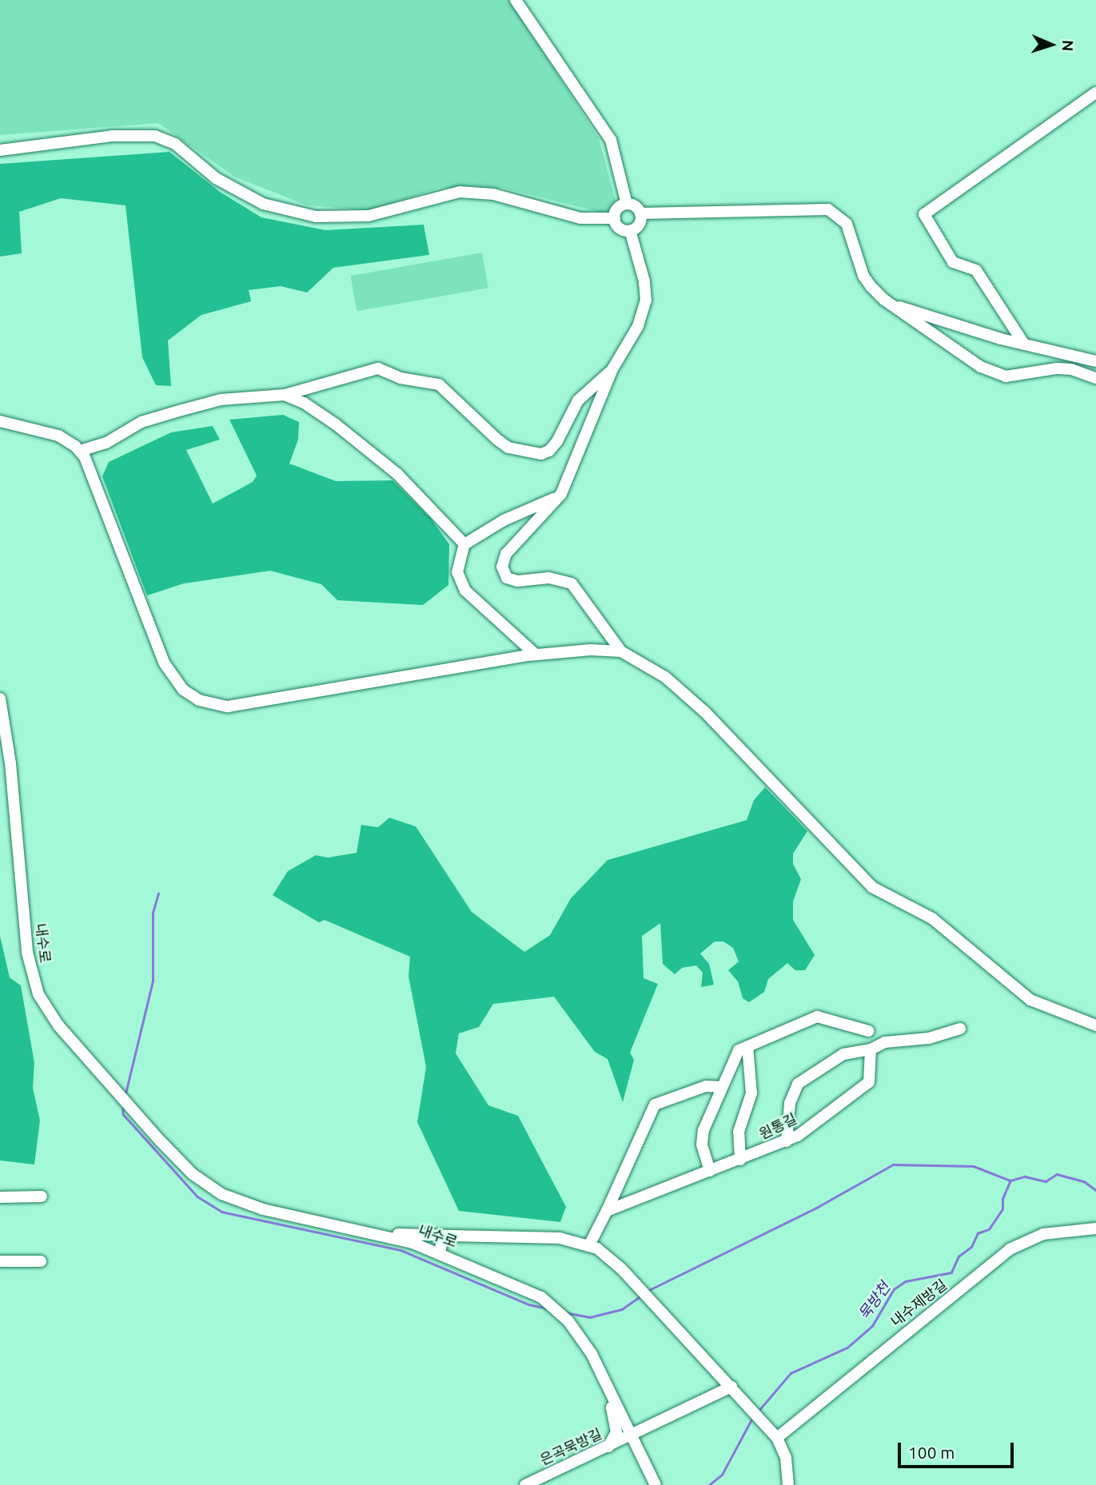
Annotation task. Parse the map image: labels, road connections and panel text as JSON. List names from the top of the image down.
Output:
{
  "streets": {
    "street": [
      "내수로",
      "원통길",
      "내수제방길",
      "은곡묵방길"
    ]
  },
  "crossings": [
    ["내수로", "은곡묵방길"]
  ],
  "water": ["묵방천"],
  "scale_bar": "100 m",
  "north": "right"
}
